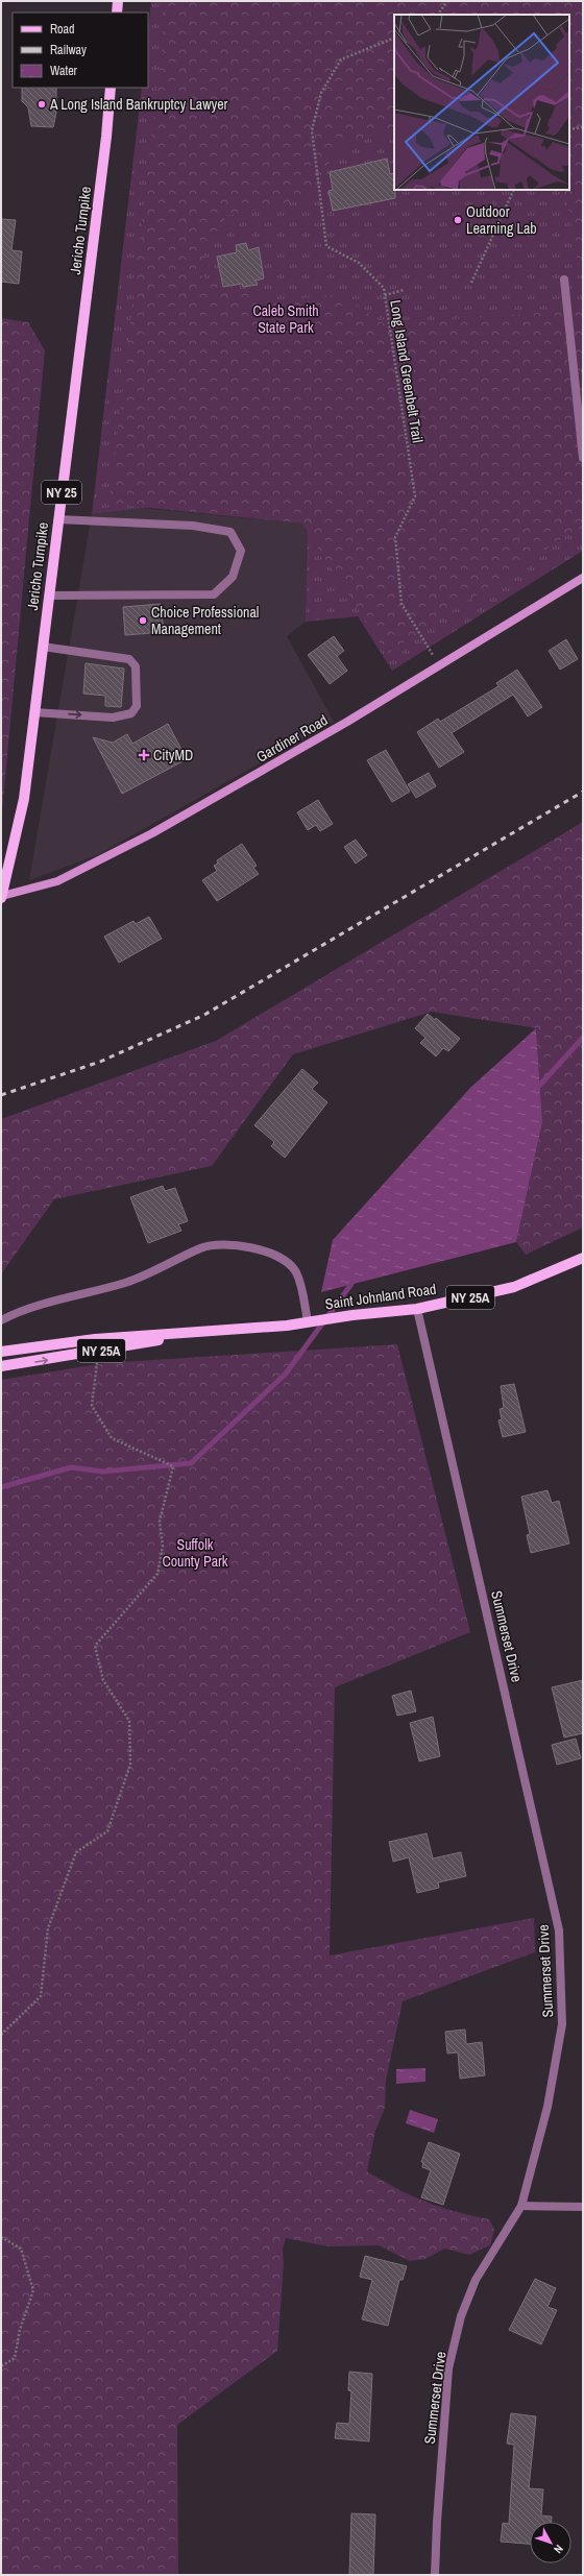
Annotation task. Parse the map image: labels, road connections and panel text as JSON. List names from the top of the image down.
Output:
{
  "streets": {
    "main road": [
      "Jericho Turnpike",
      "NY 25",
      "Gardiner Road",
      "Saint Johnland Road",
      "NY 25A"
    ],
    "street": ["Summerset Drive"],
    "path": ["Long Island Greenbelt Trail"]
  },
  "crossings": [
    ["Jericho Turnpike", "Gardiner Road"],
    ["Long Island Greenbelt Trail", "Gardiner Road"],
    ["Saint Johnland Road", "Summerset Drive"]
  ],
  "parks": ["Caleb Smith State Park", "Suffolk County Park"],
  "places": {
    "other": ["A Long Island Bankruptcy Lawyer", "Outdoor Learning Lab", "Choice Professional Management"],
    "health": ["CityMD"]
  },
  "legend": ["Road", "Railway", "Water"],
  "north": "bottom right"
}
